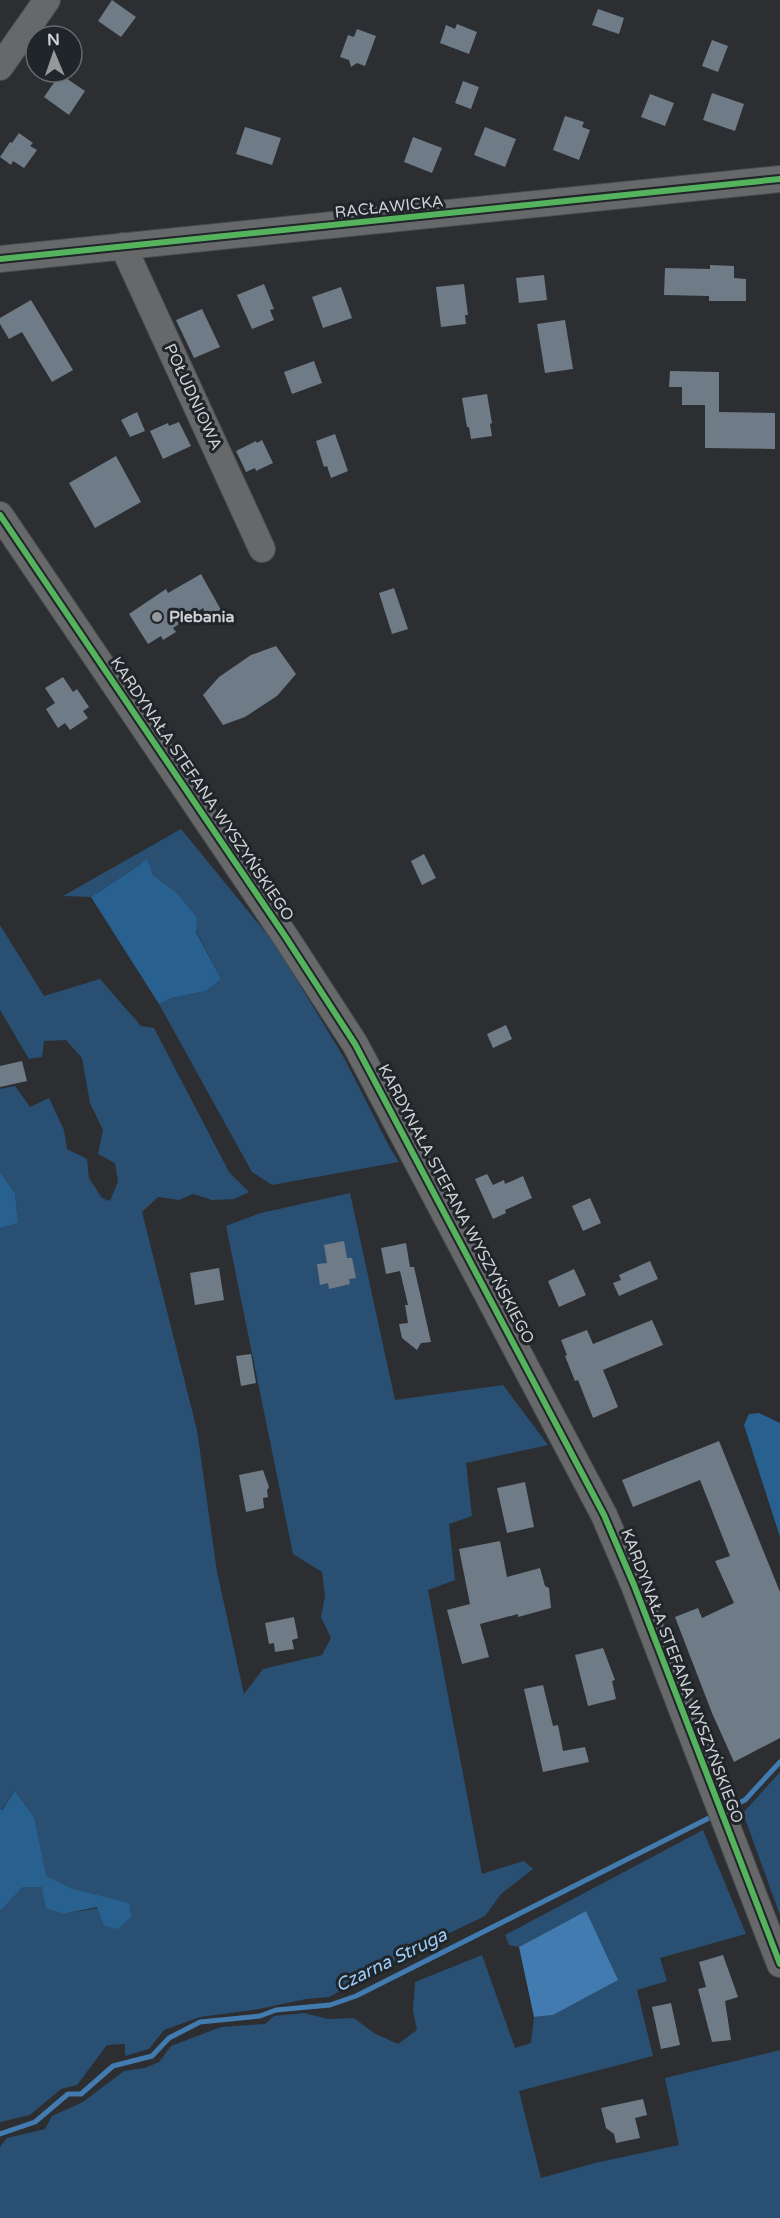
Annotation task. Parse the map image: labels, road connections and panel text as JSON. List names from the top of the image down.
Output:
{
  "streets": {
    "street": ["RACŁAWICKA", "POŁUDNIOWA", "KARDYNAŁA STEFANA WYSZYŃSKIEGO"]
  },
  "crossings": [
    ["RACŁAWICKA", "POŁUDNIOWA"]
  ],
  "water": ["Czarna Struga"],
  "places": ["Plebania"],
  "north": "top"
}
